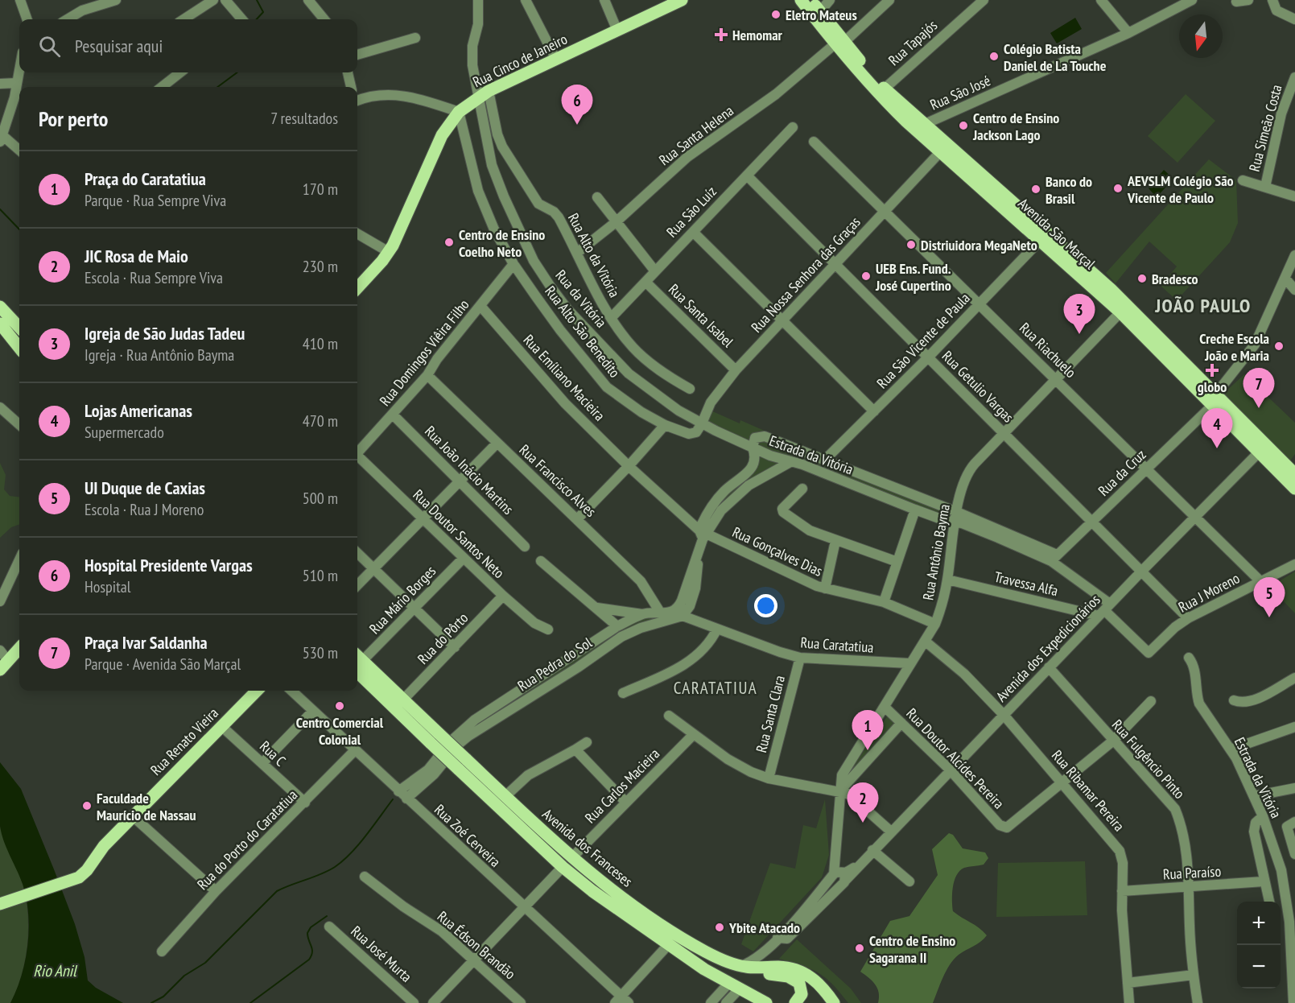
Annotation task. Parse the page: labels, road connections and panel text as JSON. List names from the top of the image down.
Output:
{
  "streets": {
    "main road": [
      "Rua Cinco de Janeiro",
      "Avenida São Marçal",
      "Rua Renato Vieira",
      "Avenida dos Franceses"
    ],
    "street": [
      "Rua Tapajós",
      "Rua São José",
      "Rua Simeão Costa",
      "Rua Santa Helena",
      "Rua São Luíz",
      "Rua Alto da Vitória",
      "Rua Nossa Senhora das Graças",
      "Rua da Vitória",
      "Rua Santa Isabel",
      "Rua Alto São Benedito",
      "Rua São Vicente de Paula",
      "Rua Riachuelo",
      "Rua Domingos Viêira Filho",
      "Rua Emíliano Macieira",
      "Rua Getulio Vargas",
      "Estrada da Vitória",
      "Rua João Inácio Martins",
      "Rua da Cruz",
      "Rua Francisco Alves",
      "Rua Doutor Santos Neto",
      "Rua Gonçalves Dias",
      "Rua Antônio Bayma",
      "Travessa Alfa",
      "Rua J Moreno",
      "Rua Mário Borges",
      "Rua do Pôrto",
      "Rua Caratatiua",
      "Avenida dos Expedicionários",
      "Rua Pedra do Sol",
      "Rua Santa Clara",
      "Rua C",
      "Rua Doutor Alcídes Pereira",
      "Rua Fulgêncio Pinto",
      "Rua Carlos Macieira",
      "Rua Ribamar Pereira",
      "Rua Zoé Cerveira",
      "Rua do Porto do Caratatiua",
      "Rua Paraíso",
      "Rua Édson Brandão",
      "Rua José Murta"
    ]
  },
  "crossings": [
    ["Rua Tapajós", "Avenida São Marçal"],
    ["Rua Cinco de Janeiro", "Rua Alto da Vitória"],
    ["Rua Cinco de Janeiro", "Rua da Vitória"],
    ["Rua Cinco de Janeiro", "Rua Alto São Benedito"],
    ["Rua São José", "Avenida São Marçal"],
    ["Rua Santa Helena", "Avenida São Marçal"],
    ["Rua Santa Helena", "Rua Alto da Vitória"],
    ["Rua São Luíz", "Rua Alto da Vitória"],
    ["Rua São Luíz", "Rua Santa Isabel"],
    ["Rua São Luíz", "Rua Getulio Vargas"],
    ["Avenida São Marçal", "Rua Nossa Senhora das Graças"],
    ["Avenida São Marçal", "Rua São Vicente de Paula"],
    ["Avenida São Marçal", "Rua da Cruz"],
    ["Avenida São Marçal", "Rua Antônio Bayma"],
    ["Avenida São Marçal", "Avenida dos Expedicionários"],
    ["Rua Alto da Vitória", "Rua da Vitória"],
    ["Rua Nossa Senhora das Graças", "Rua da Vitória"],
    ["Rua Nossa Senhora das Graças", "Rua Santa Isabel"],
    ["Rua Nossa Senhora das Graças", "Rua Alto São Benedito"],
    ["Rua Nossa Senhora das Graças", "Rua Riachuelo"],
    ["Rua Nossa Senhora das Graças", "Rua Getulio Vargas"],
    ["Rua da Vitória", "Rua Alto São Benedito"],
    ["Rua da Vitória", "Estrada da Vitória"],
    ["Rua Alto São Benedito", "Rua Domingos Viêira Filho"],
    ["Rua São Vicente de Paula", "Rua Riachuelo"],
    ["Rua São Vicente de Paula", "Rua Getulio Vargas"],
    ["Rua São Vicente de Paula", "Estrada da Vitória"],
    ["Rua Riachuelo", "Rua da Cruz"],
    ["Rua Riachuelo", "Rua Antônio Bayma"],
    ["Rua Riachuelo", "Rua J Moreno"],
    ["Rua Riachuelo", "Avenida dos Expedicionários"],
    ["Rua Domingos Viêira Filho", "Rua Emíliano Macieira"],
    ["Rua Domingos Viêira Filho", "Rua João Inácio Martins"],
    ["Rua Domingos Viêira Filho", "Rua Francisco Alves"],
    ["Rua Emíliano Macieira", "Rua Gonçalves Dias"],
    ["Rua Getulio Vargas", "Rua da Cruz"],
    ["Rua Getulio Vargas", "Rua Antônio Bayma"],
    ["Rua Getulio Vargas", "Rua J Moreno"],
    ["Rua Getulio Vargas", "Avenida dos Expedicionários"],
    ["Estrada da Vitória", "Rua da Cruz"],
    ["Estrada da Vitória", "Rua Antônio Bayma"],
    ["Estrada da Vitória", "Travessa Alfa"],
    ["Estrada da Vitória", "Rua J Moreno"],
    ["Estrada da Vitória", "Avenida dos Expedicionários"],
    ["Rua Francisco Alves", "Rua Pedra do Sol"],
    ["Rua Doutor Santos Neto", "Rua Mário Borges"],
    ["Rua Doutor Santos Neto", "Rua do Pôrto"],
    ["Rua Gonçalves Dias", "Rua Antônio Bayma"],
    ["Rua Antônio Bayma", "Travessa Alfa"],
    ["Rua Antônio Bayma", "Rua Caratatiua"],
    ["Rua Antônio Bayma", "Avenida dos Expedicionários"],
    ["Rua Antônio Bayma", "Rua Doutor Alcídes Pereira"],
    ["Rua Antônio Bayma", "Rua Ribamar Pereira"],
    ["Travessa Alfa", "Avenida dos Expedicionários"],
    ["Rua do Pôrto", "Avenida dos Franceses"],
    ["Rua Caratatiua", "Rua Pedra do Sol"],
    ["Rua Caratatiua", "Rua Santa Clara"],
    ["Avenida dos Expedicionários", "Rua Doutor Alcídes Pereira"],
    ["Avenida dos Expedicionários", "Rua Fulgêncio Pinto"],
    ["Avenida dos Expedicionários", "Rua Ribamar Pereira"],
    ["Avenida dos Expedicionários", "Avenida dos Franceses"],
    ["Rua Pedra do Sol", "Rua Zoé Cerveira"],
    ["Rua Renato Vieira", "Rua C"],
    ["Rua C", "Rua do Porto do Caratatiua"],
    ["Rua Doutor Alcídes Pereira", "Rua Ribamar Pereira"],
    ["Rua Fulgêncio Pinto", "Rua Paraíso"],
    ["Rua Carlos Macieira", "Avenida dos Franceses"],
    ["Rua Ribamar Pereira", "Rua Paraíso"],
    ["Rua Zoé Cerveira", "Rua do Porto do Caratatiua"]
  ],
  "districts": ["JOÃO PAULO", "CARATATIUA"],
  "water": ["Rio Anil"],
  "places": {
    "other": [
      "Eletro Mateus",
      "Colégio Batista Daniel de La Touche",
      "Centro de Ensino Jackson Lago",
      "AEVSLM Colégio São Vicente de Paulo",
      "Banco do Brasil",
      "Centro de Ensino Coelho Neto",
      "Distriuidora MegaNeto",
      "UEB Ens. Fund. José Cupertino",
      "Bradesco",
      "Creche Escola João e Maria",
      "Centro Comercial Colonial",
      "Faculdade Maurício de Nassau",
      "Ybite Atacado",
      "Centro de Ensino Sagarana II"
    ],
    "health": ["Hemomar", "globo"]
  },
  "north": "bottom",
  "page": {
    "search": "Pesquisar aqui",
    "pins": [
      "6",
      "3",
      "7",
      "4",
      "5",
      "1",
      "2"
    ],
    "heading": ["Por perto", "7 resultados"],
    "list": [
      {
        "mark": "1",
        "name": "Praça do Caratatiua",
        "note": "Parque · Rua Sempre Viva",
        "value": "170 m"
      },
      {
        "mark": "2",
        "name": "JIC Rosa de Maio",
        "note": "Escola · Rua Sempre Viva",
        "value": "230 m"
      },
      {
        "mark": "3",
        "name": "Igreja de São Judas Tadeu",
        "note": "Igreja · Rua Antônio Bayma",
        "value": "410 m"
      },
      {
        "mark": "4",
        "name": "Lojas Americanas",
        "note": "Supermercado",
        "value": "470 m"
      },
      {
        "mark": "5",
        "name": "UI Duque de Caxias",
        "note": "Escola · Rua J Moreno",
        "value": "500 m"
      },
      {
        "mark": "6",
        "name": "Hospital Presidente Vargas",
        "note": "Hospital",
        "value": "510 m"
      },
      {
        "mark": "7",
        "name": "Praça Ivar Saldanha",
        "note": "Parque · Avenida São Marçal",
        "value": "530 m"
      }
    ],
    "map_buttons": ["+", "−"]
  }
}
